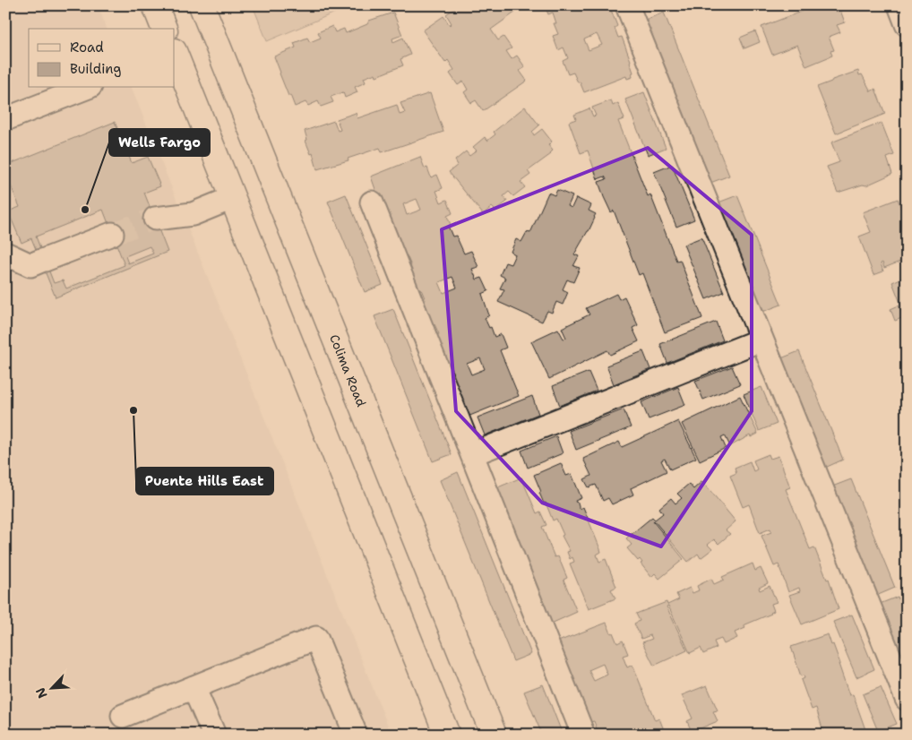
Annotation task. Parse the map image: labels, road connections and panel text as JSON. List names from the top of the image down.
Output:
{
  "streets": {
    "main road": ["Colima Road"]
  },
  "places": ["Wells Fargo", "Puente Hills East"],
  "legend": ["Road", "Building"],
  "north": "bottom left"
}
